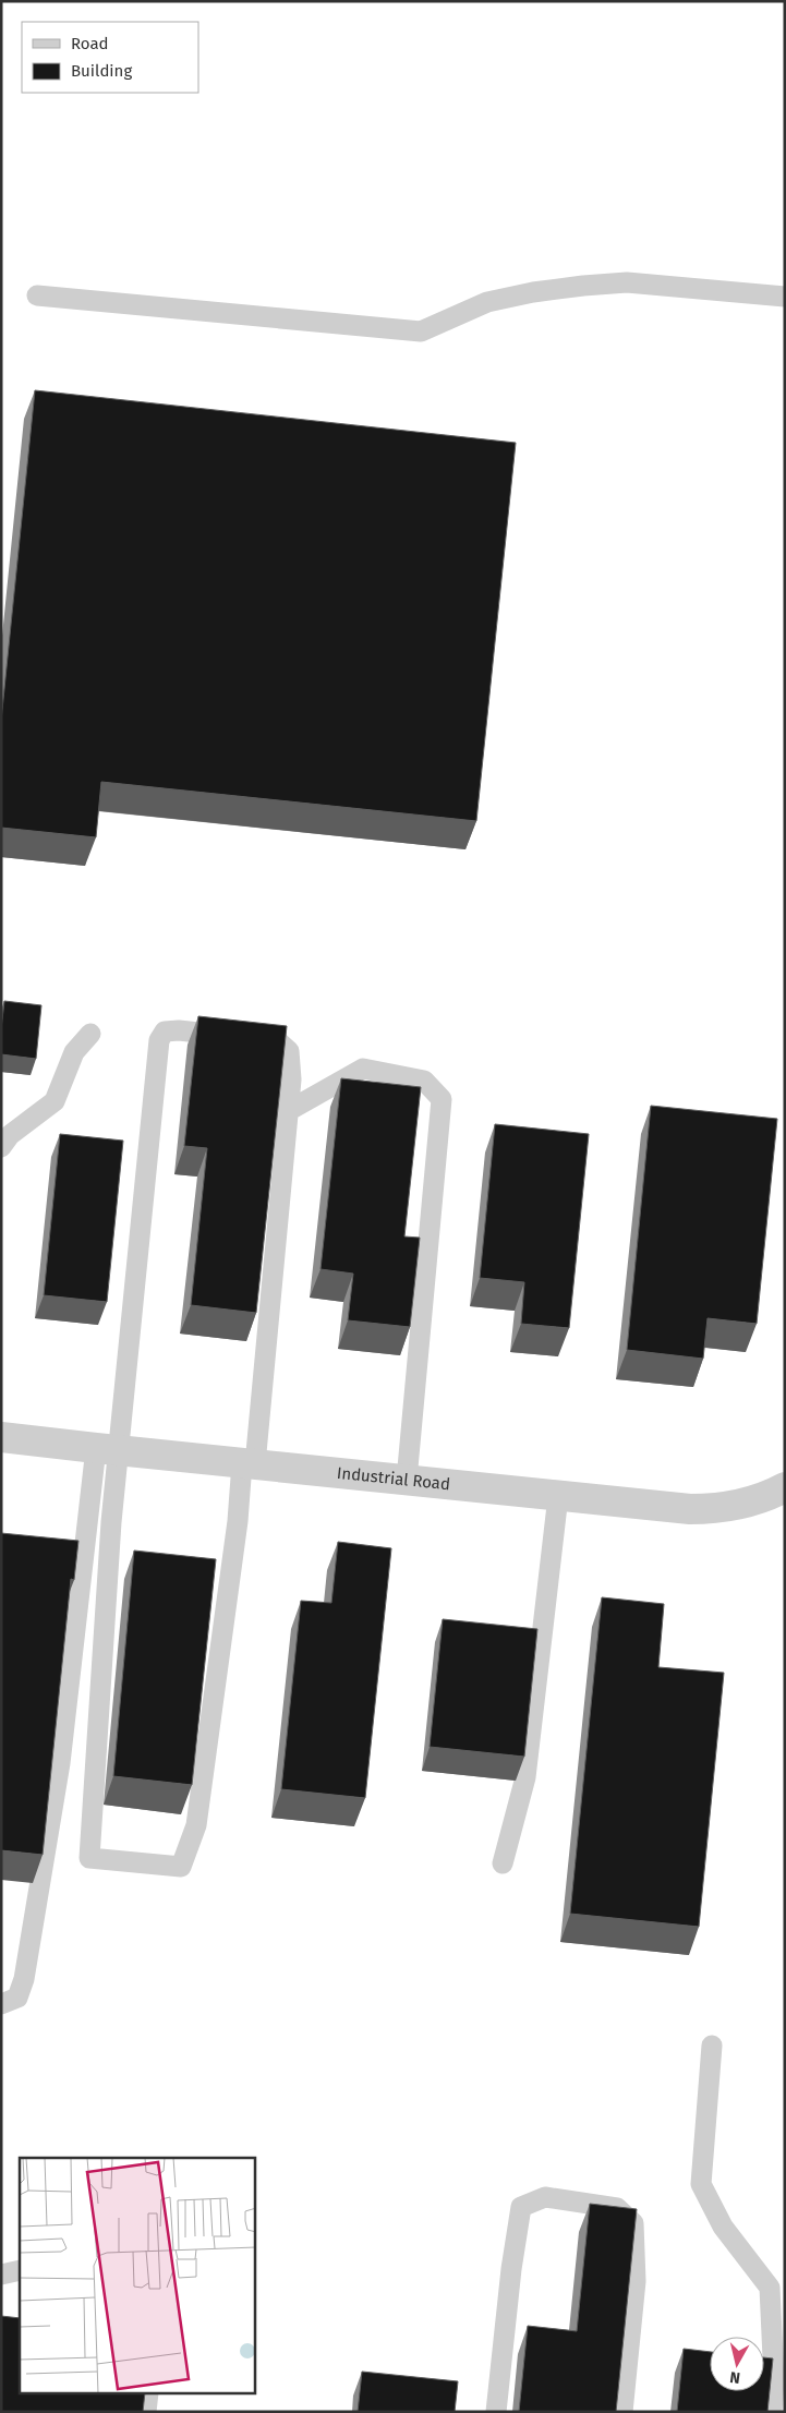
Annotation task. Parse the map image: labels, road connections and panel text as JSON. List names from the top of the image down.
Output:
{
  "streets": {
    "street": ["Industrial Road"]
  },
  "legend": ["Road", "Building"],
  "north": "bottom"
}
